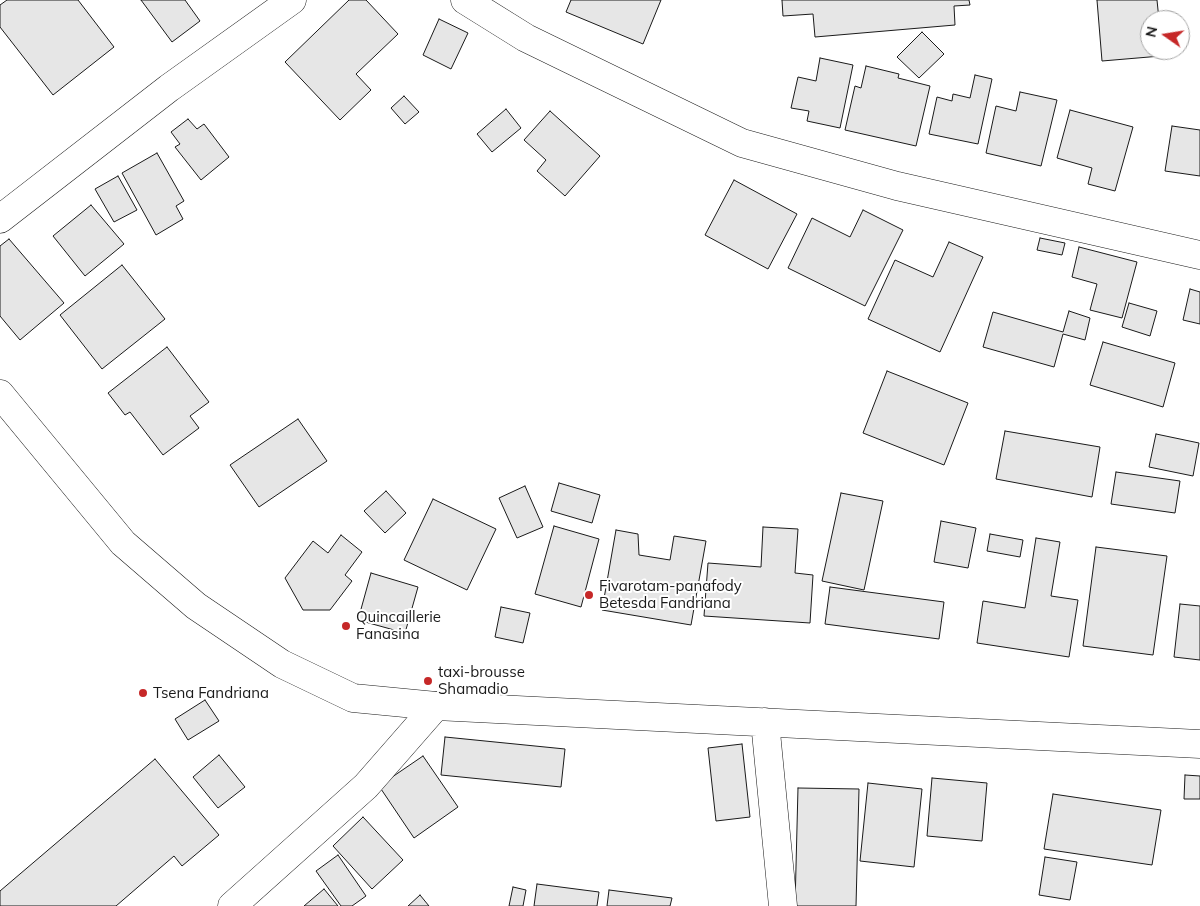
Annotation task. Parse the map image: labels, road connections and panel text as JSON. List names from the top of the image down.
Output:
{
  "places": [
    "Fivarotam-panafody Betesda Fandriana",
    "Quincaillerie Fanasina",
    "taxi-brousse Shamadio",
    "Tsena Fandriana"
  ],
  "north": "left"
}
